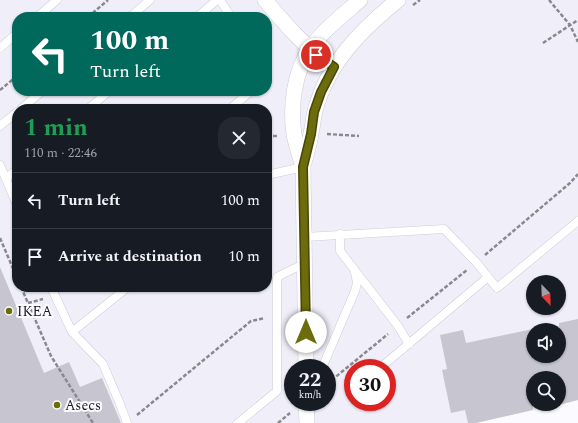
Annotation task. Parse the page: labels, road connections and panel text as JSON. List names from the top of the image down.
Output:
{
  "places": ["IKEA", "Asecs"],
  "north": "bottom right",
  "page": {
    "turn": ["100 m", "Turn left"],
    "heading": ["1 min", "110 m · 22:46"],
    "list": [
      {
        "name": "Turn left",
        "value": "100 m"
      },
      {
        "name": "Arrive at destination",
        "value": "10 m"
      }
    ],
    "speed": "22 km/h",
    "limit": "30"
  }
}
